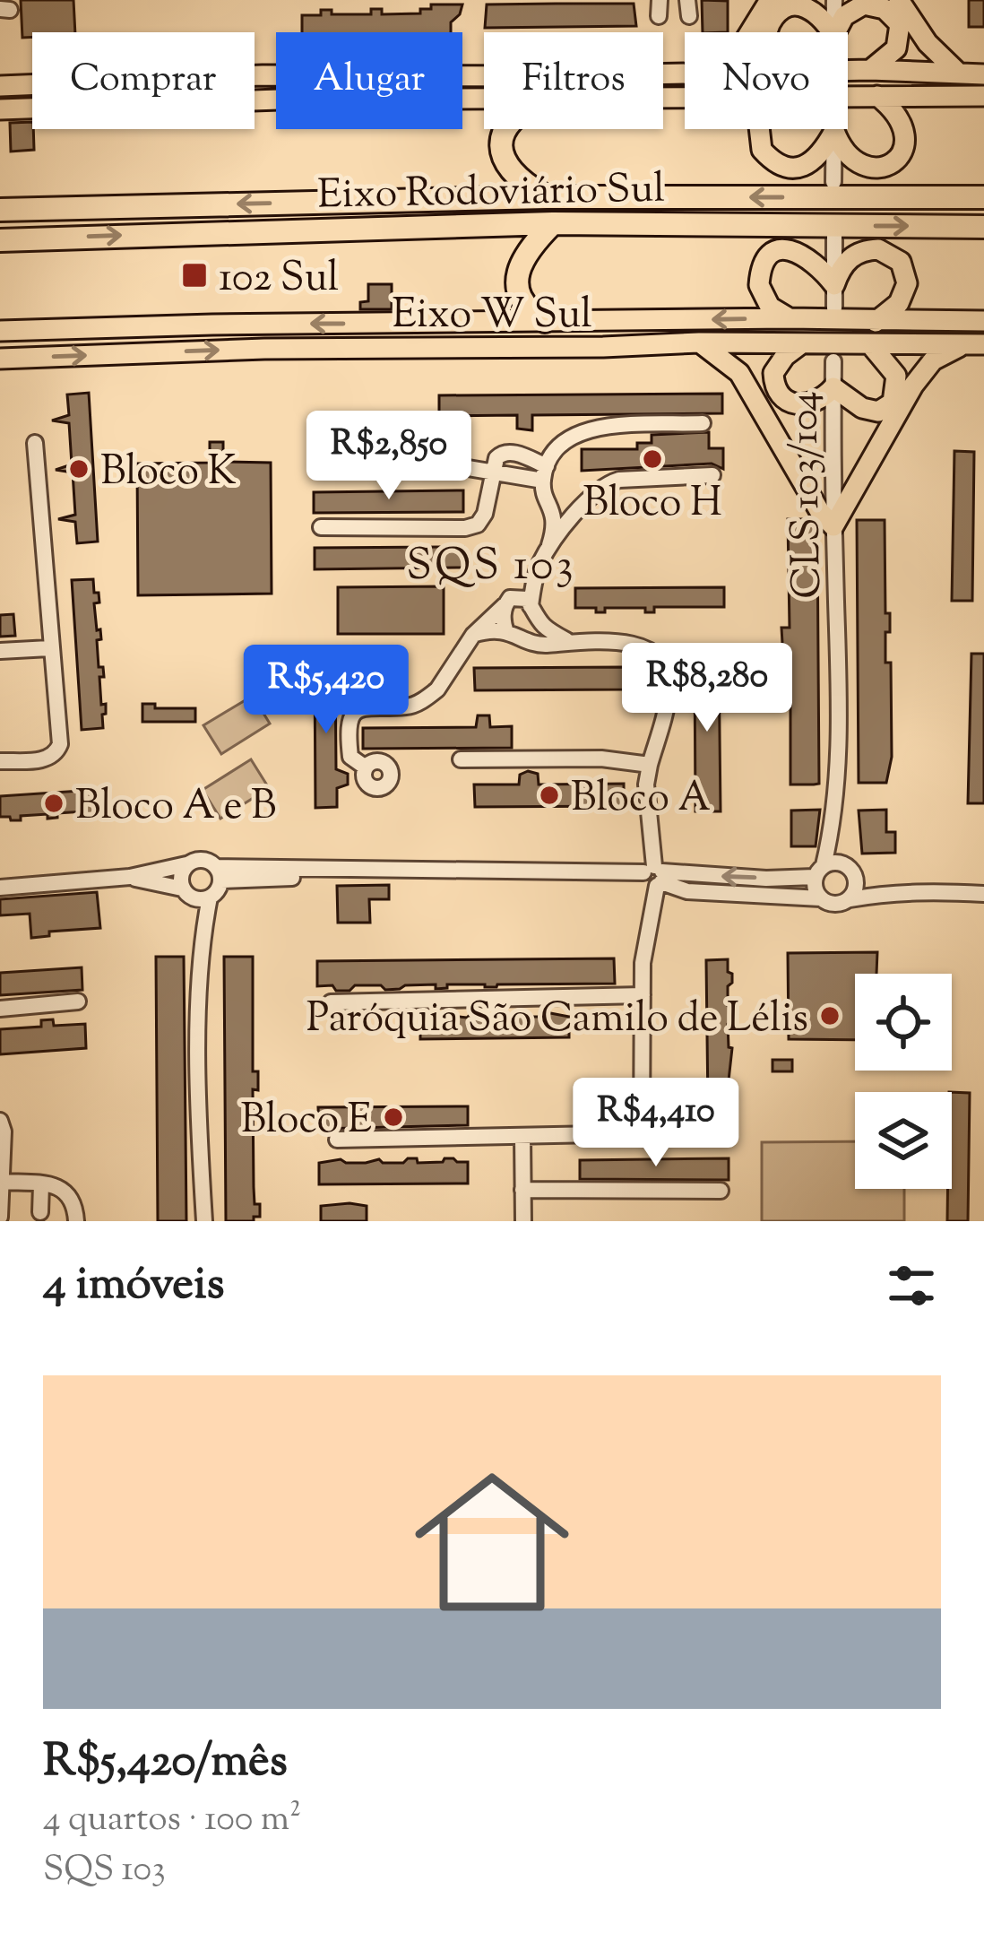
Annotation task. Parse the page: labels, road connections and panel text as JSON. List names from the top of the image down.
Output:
{
  "streets": {
    "highway": ["Eixo Rodoviário Sul"],
    "main road": ["Eixo W Sul"],
    "street": ["CLS 103/104"]
  },
  "districts": ["SQS 103"],
  "places": {
    "transit": ["102 Sul"],
    "other": [
      "Bloco H",
      "Bloco K",
      "Bloco A",
      "Bloco A e B",
      "Paróquia São Camilo de Lélis",
      "Bloco E"
    ]
  },
  "page": {
    "chip": [
      "Comprar",
      "Alugar",
      "Filtros",
      "Novo"
    ],
    "price": [
      "R$2,850",
      "R$8,280",
      "R$5,420",
      "R$4,410"
    ],
    "heading": "4 imóveis",
    "list": [
      {
        "name": "R$5,420/mês",
        "note": "4 quartos · 100 m² · SQS 103"
      }
    ]
  }
}
